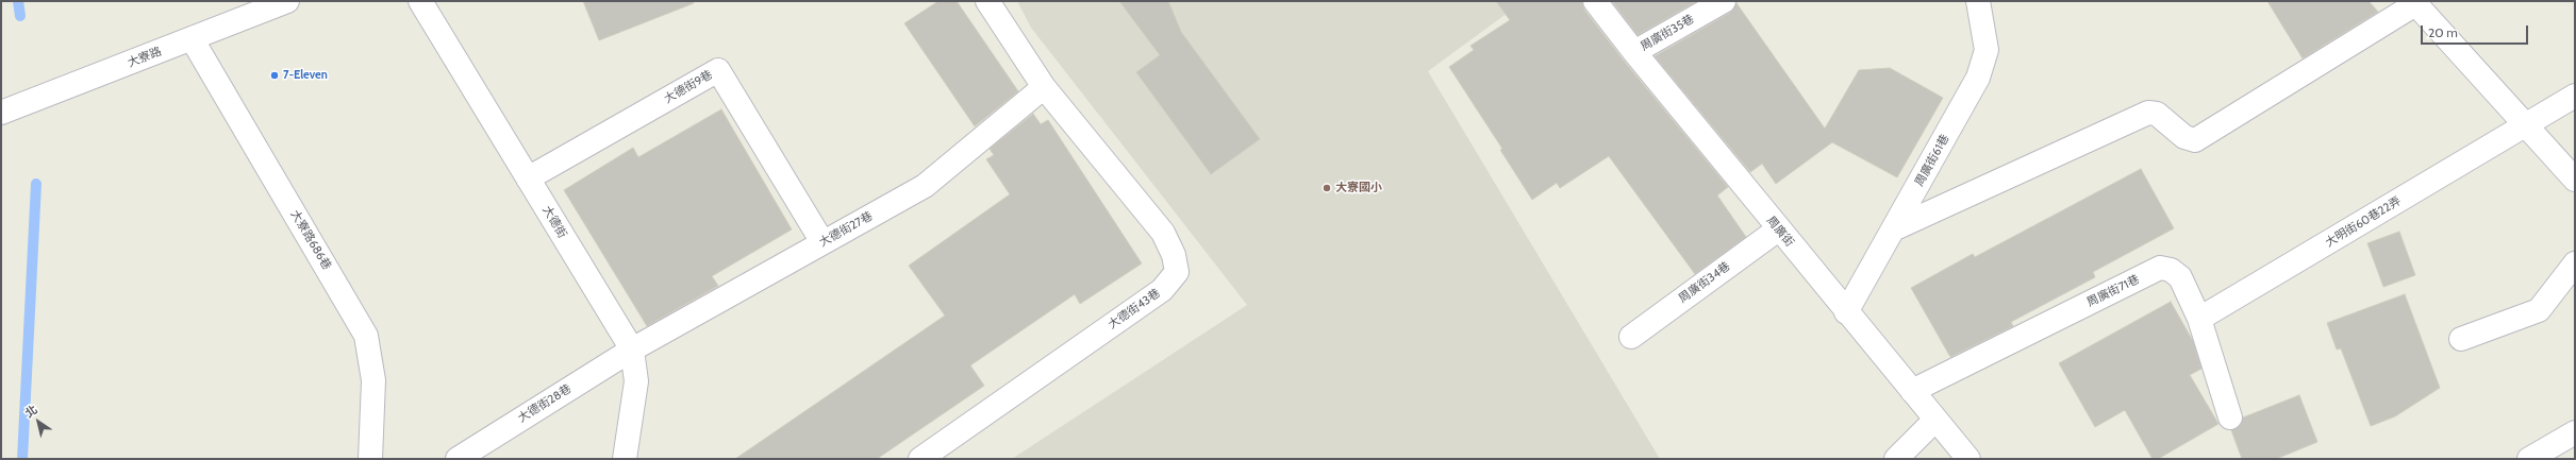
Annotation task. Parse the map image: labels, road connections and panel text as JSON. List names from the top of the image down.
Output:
{
  "streets": {
    "street": [
      "周廣街35巷",
      "大寮路",
      "大德街9巷",
      "周廣街61巷",
      "大德街",
      "大明街60巷22弄",
      "大德街27巷",
      "周廣街",
      "大寮路686巷",
      "周廣街34巷",
      "周廣街71巷",
      "大德街43巷",
      "大德街28巷"
    ]
  },
  "crossings": [
    ["周廣街35巷", "周廣街"],
    ["大寮路", "大寮路686巷"],
    ["大德街9巷", "大德街"],
    ["大德街9巷", "大德街27巷"],
    ["周廣街61巷", "周廣街"],
    ["大德街", "大德街27巷"],
    ["大德街", "大德街28巷"],
    ["大明街60巷22弄", "周廣街71巷"],
    ["大德街27巷", "大德街43巷"],
    ["大德街27巷", "大德街28巷"],
    ["周廣街", "周廣街34巷"],
    ["周廣街", "周廣街71巷"]
  ],
  "places": ["7-Eleven", "大寮國小"],
  "scale_bar": "20 m",
  "north": "top left"
}
